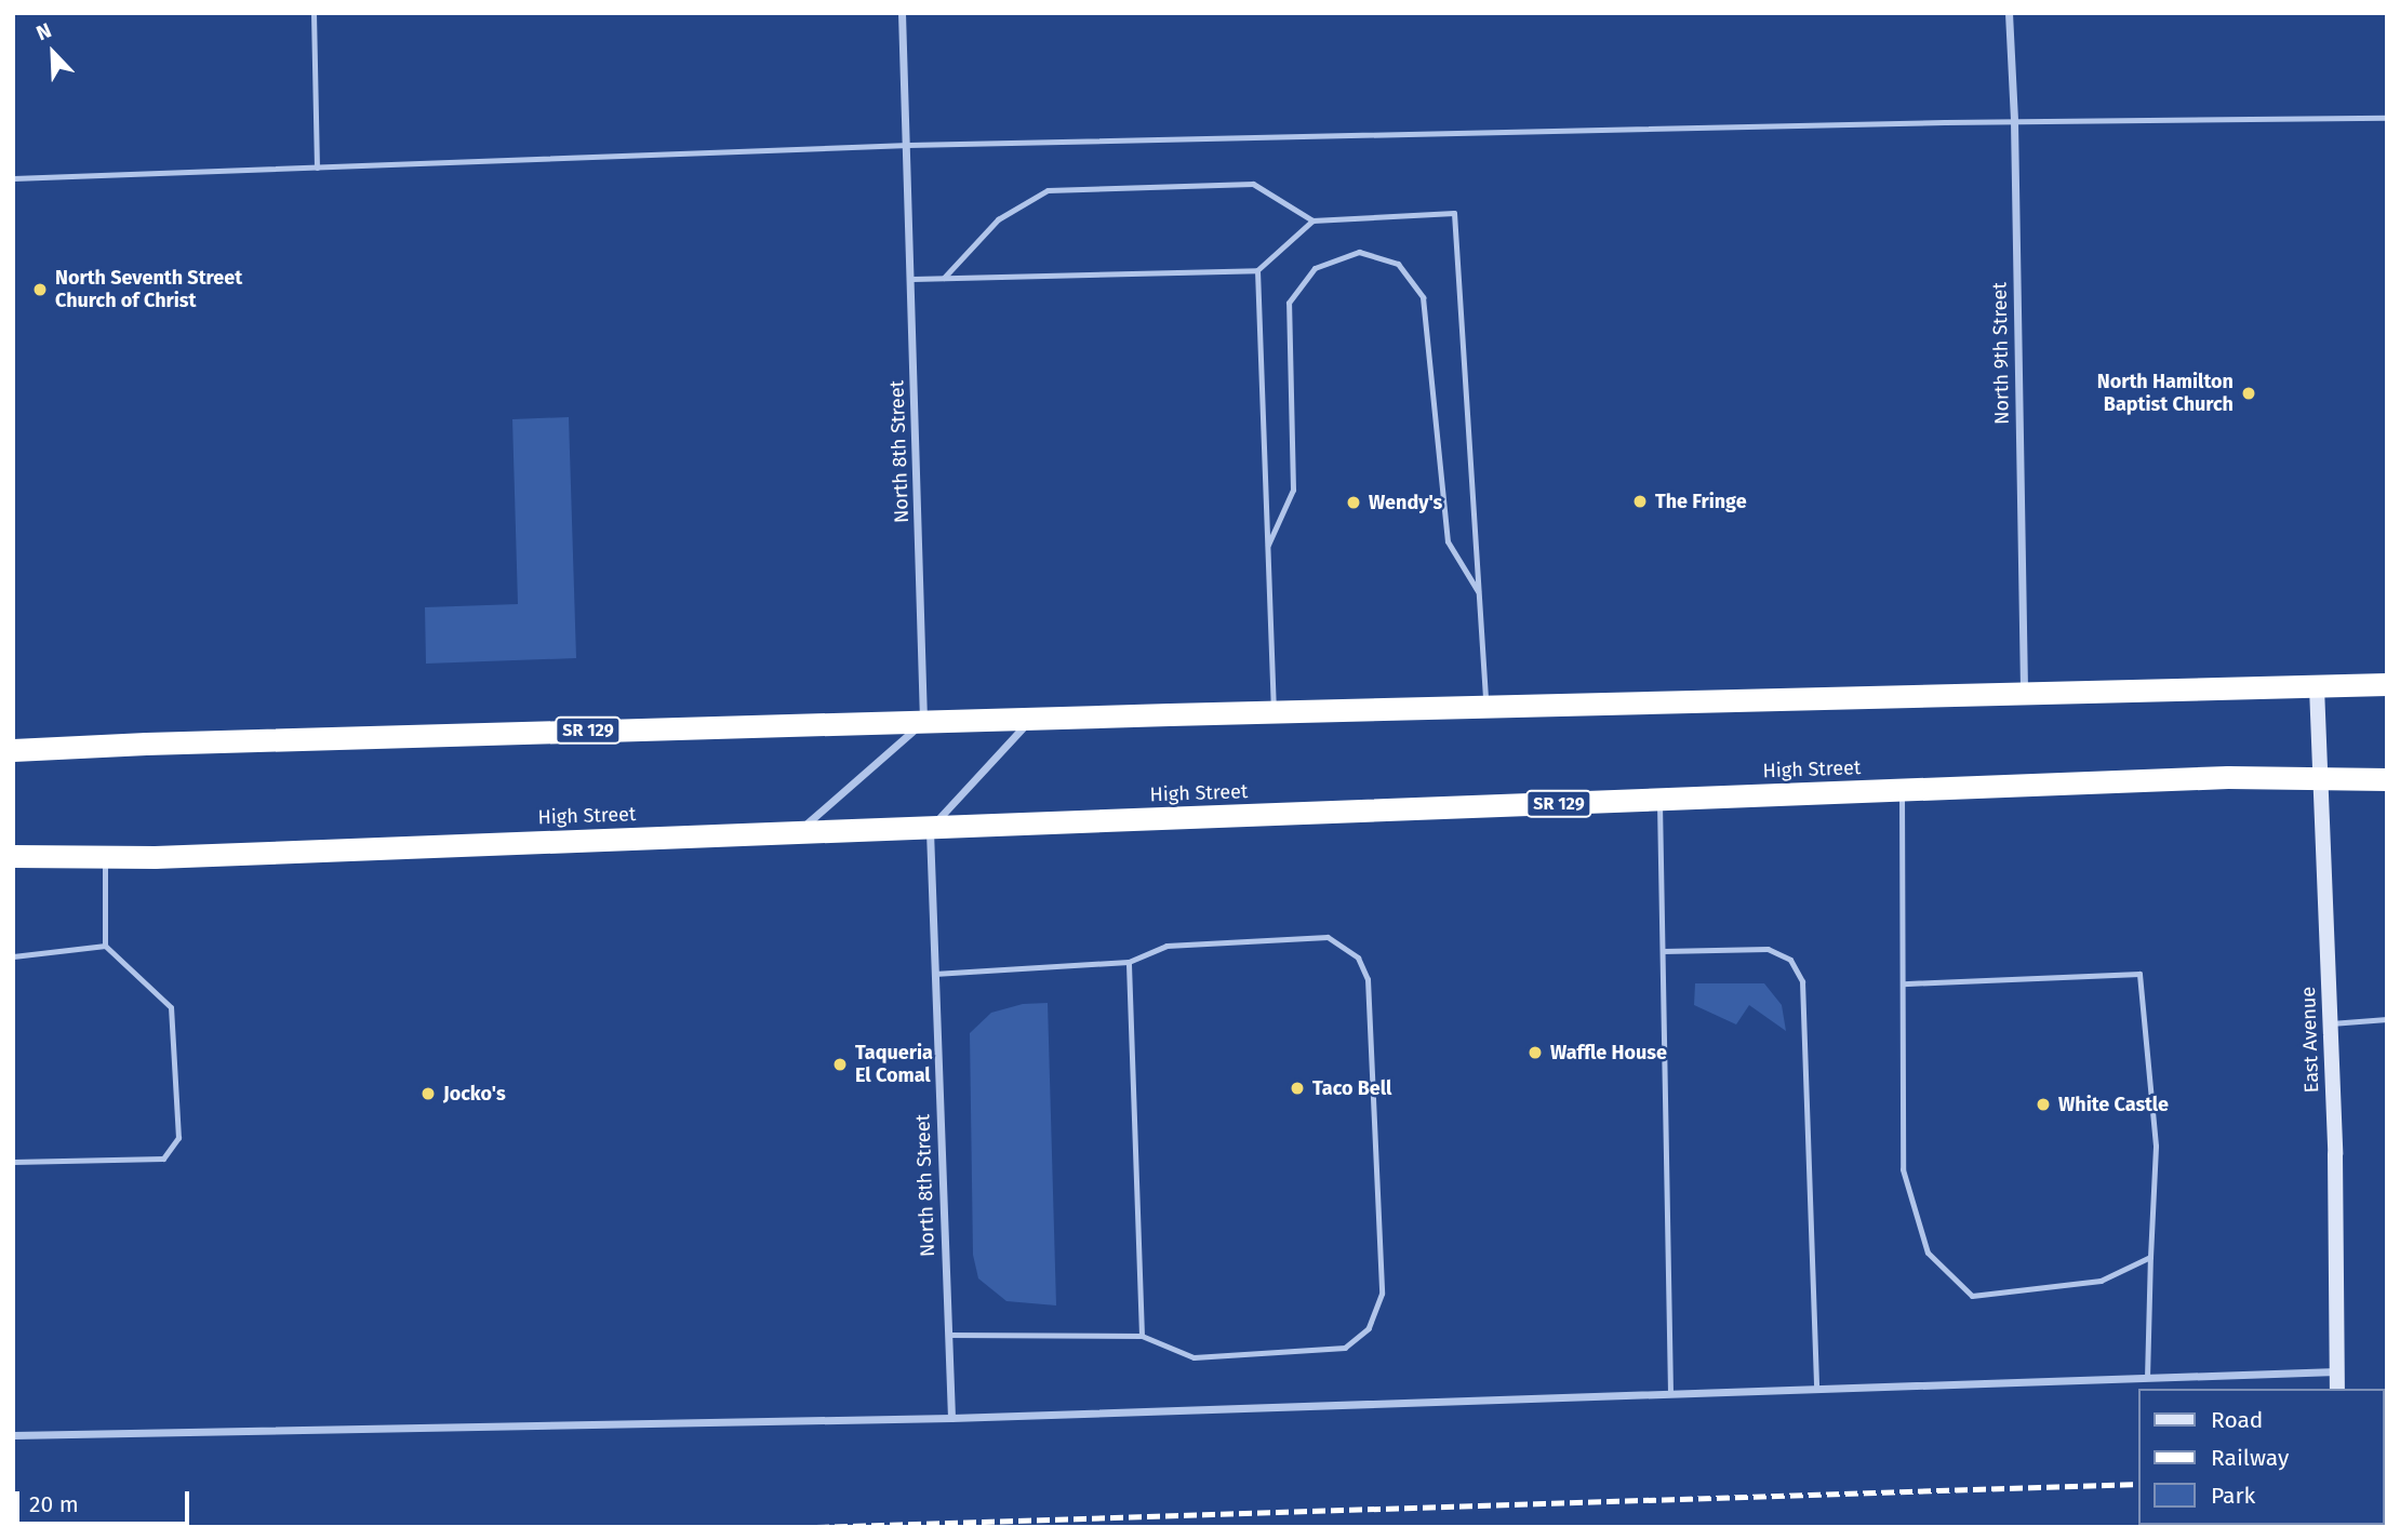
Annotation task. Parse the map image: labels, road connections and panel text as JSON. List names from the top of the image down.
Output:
{
  "streets": {
    "highway": ["SR 129", "High Street"],
    "street": ["North 9th Street", "North 8th Street", "East Avenue"]
  },
  "crossings": [
    ["North 9th Street", "SR 129"],
    ["North 8th Street", "SR 129"],
    ["North 8th Street", "High Street"],
    ["SR 129", "East Avenue"],
    ["High Street", "East Avenue"]
  ],
  "places": [
    "North Seventh Street Church of Christ",
    "North Hamilton Baptist Church",
    "The Fringe",
    "Wendy's",
    "Waffle House",
    "Taqueria El Comal",
    "Taco Bell",
    "Jocko's",
    "White Castle"
  ],
  "legend": ["Road", "Railway", "Park"],
  "scale_bar": "20 m",
  "north": "top left"
}
